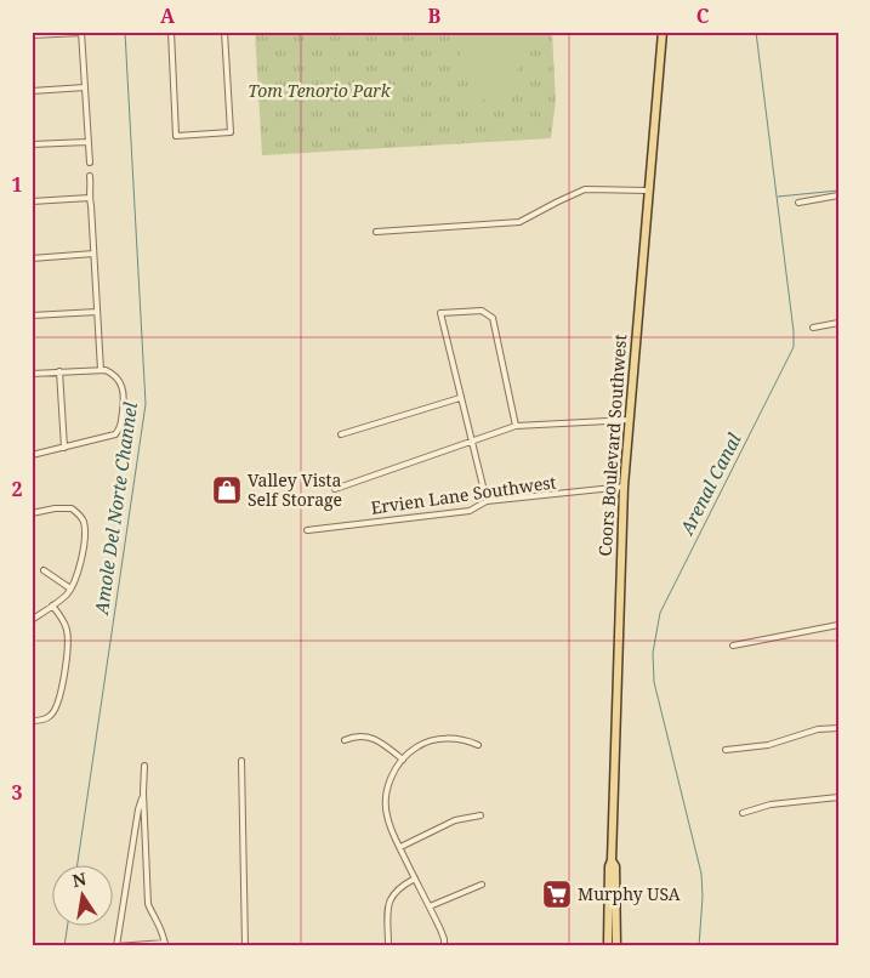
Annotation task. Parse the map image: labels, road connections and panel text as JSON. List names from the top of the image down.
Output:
{
  "streets": {
    "main road": ["Coors Boulevard Southwest"],
    "street": ["Ervien Lane Southwest"]
  },
  "crossings": [
    ["Coors Boulevard Southwest", "Ervien Lane Southwest"]
  ],
  "water": ["Arenal Canal", "Amole Del Norte Channel"],
  "parks": ["Tom Tenorio Park"],
  "places": {
    "shop": ["Valley Vista Self Storage"],
    "supermarket": ["Murphy USA"]
  },
  "north": "top",
  "grid": {
    "columns": ["A", "B", "C"],
    "rows": ["1", "2", "3"]
  }
}
